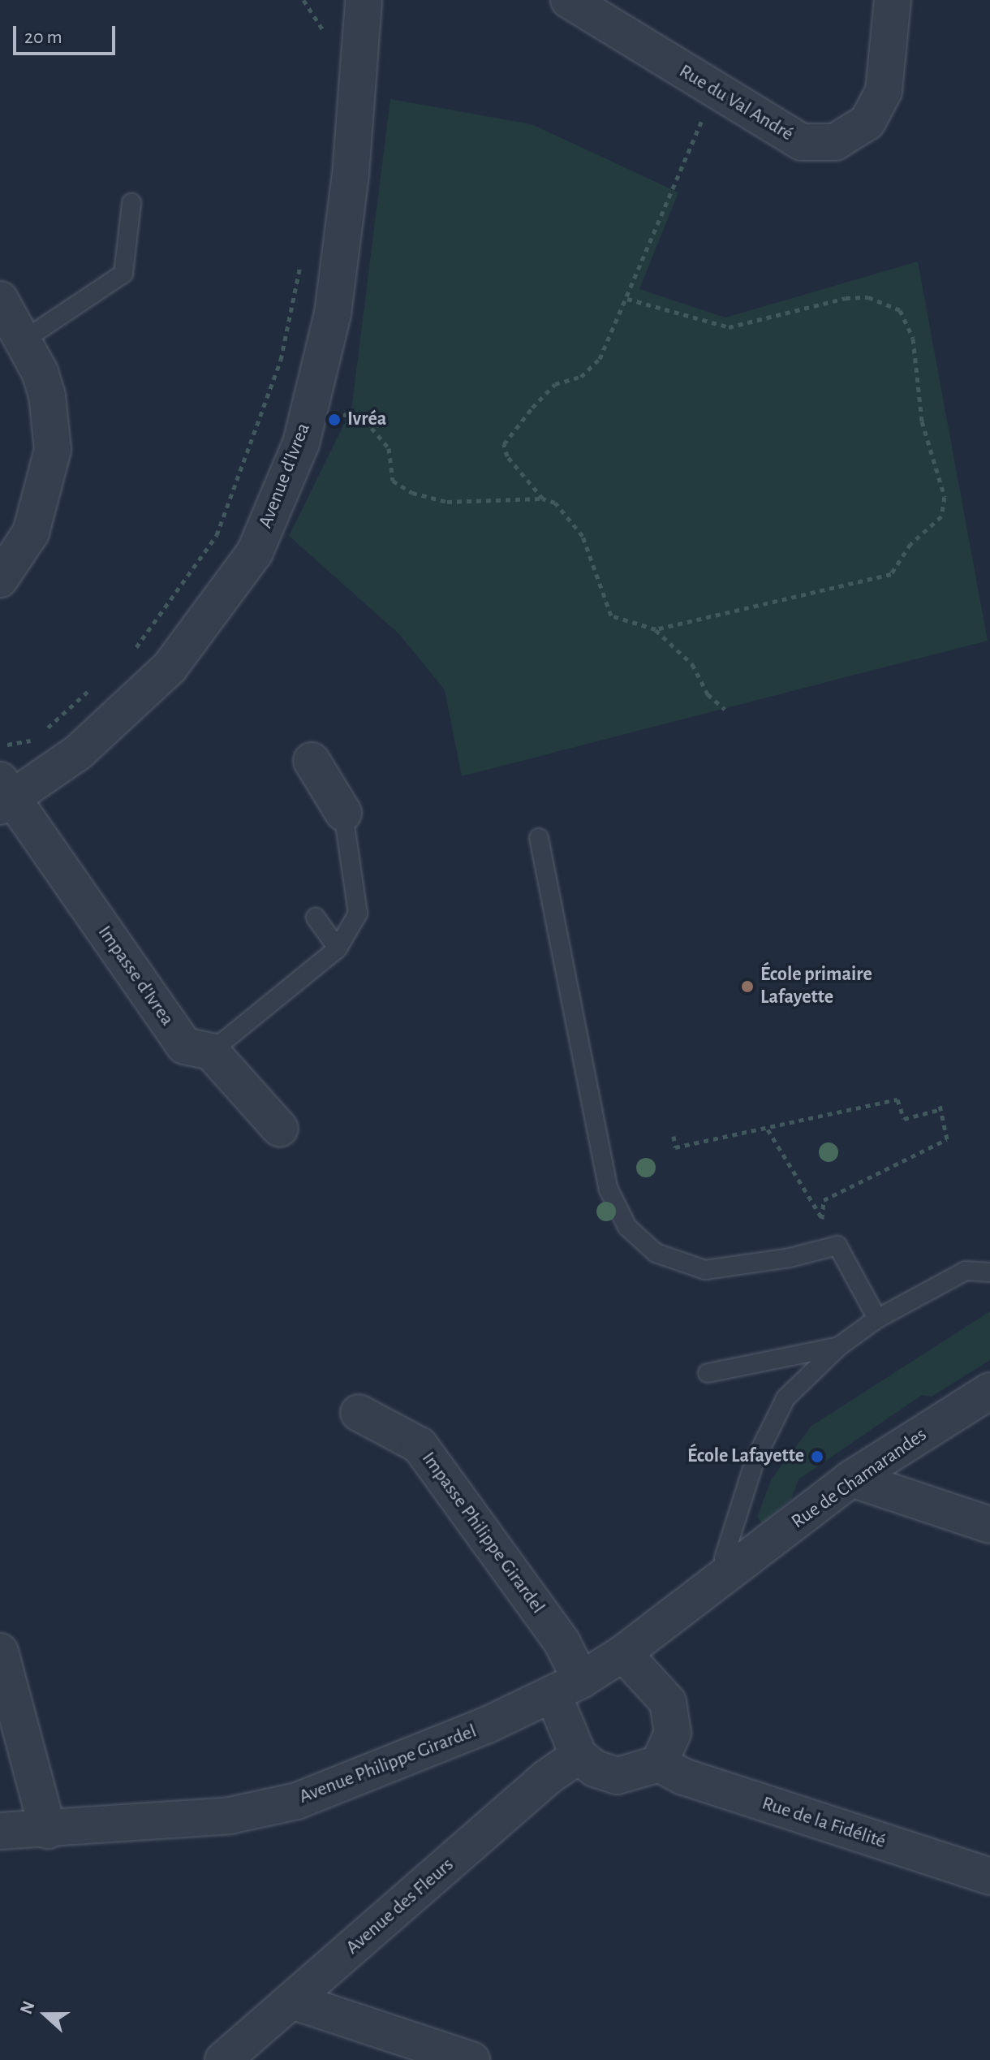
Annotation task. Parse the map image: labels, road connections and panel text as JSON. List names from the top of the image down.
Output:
{
  "streets": {
    "street": [
      "Rue du Val André",
      "Avenue d'Ivrea",
      "Impasse d'Ivrea",
      "Rue de Chamarandes",
      "Impasse Philippe Girardel",
      "Avenue Philippe Girardel",
      "Rue de la Fidélité",
      "Avenue des Fleurs"
    ]
  },
  "crossings": [
    ["Avenue d'Ivrea", "Impasse d'Ivrea"],
    ["Rue de Chamarandes", "Avenue Philippe Girardel"],
    ["Impasse Philippe Girardel", "Avenue Philippe Girardel"],
    ["Impasse Philippe Girardel", "Rue de la Fidélité"],
    ["Impasse Philippe Girardel", "Avenue des Fleurs"],
    ["Avenue Philippe Girardel", "Rue de la Fidélité"],
    ["Avenue Philippe Girardel", "Avenue des Fleurs"],
    ["Rue de la Fidélité", "Avenue des Fleurs"]
  ],
  "places": ["Ivréa", "École primaire Lafayette", "École Lafayette"],
  "scale_bar": "20 m",
  "north": "left"
}
